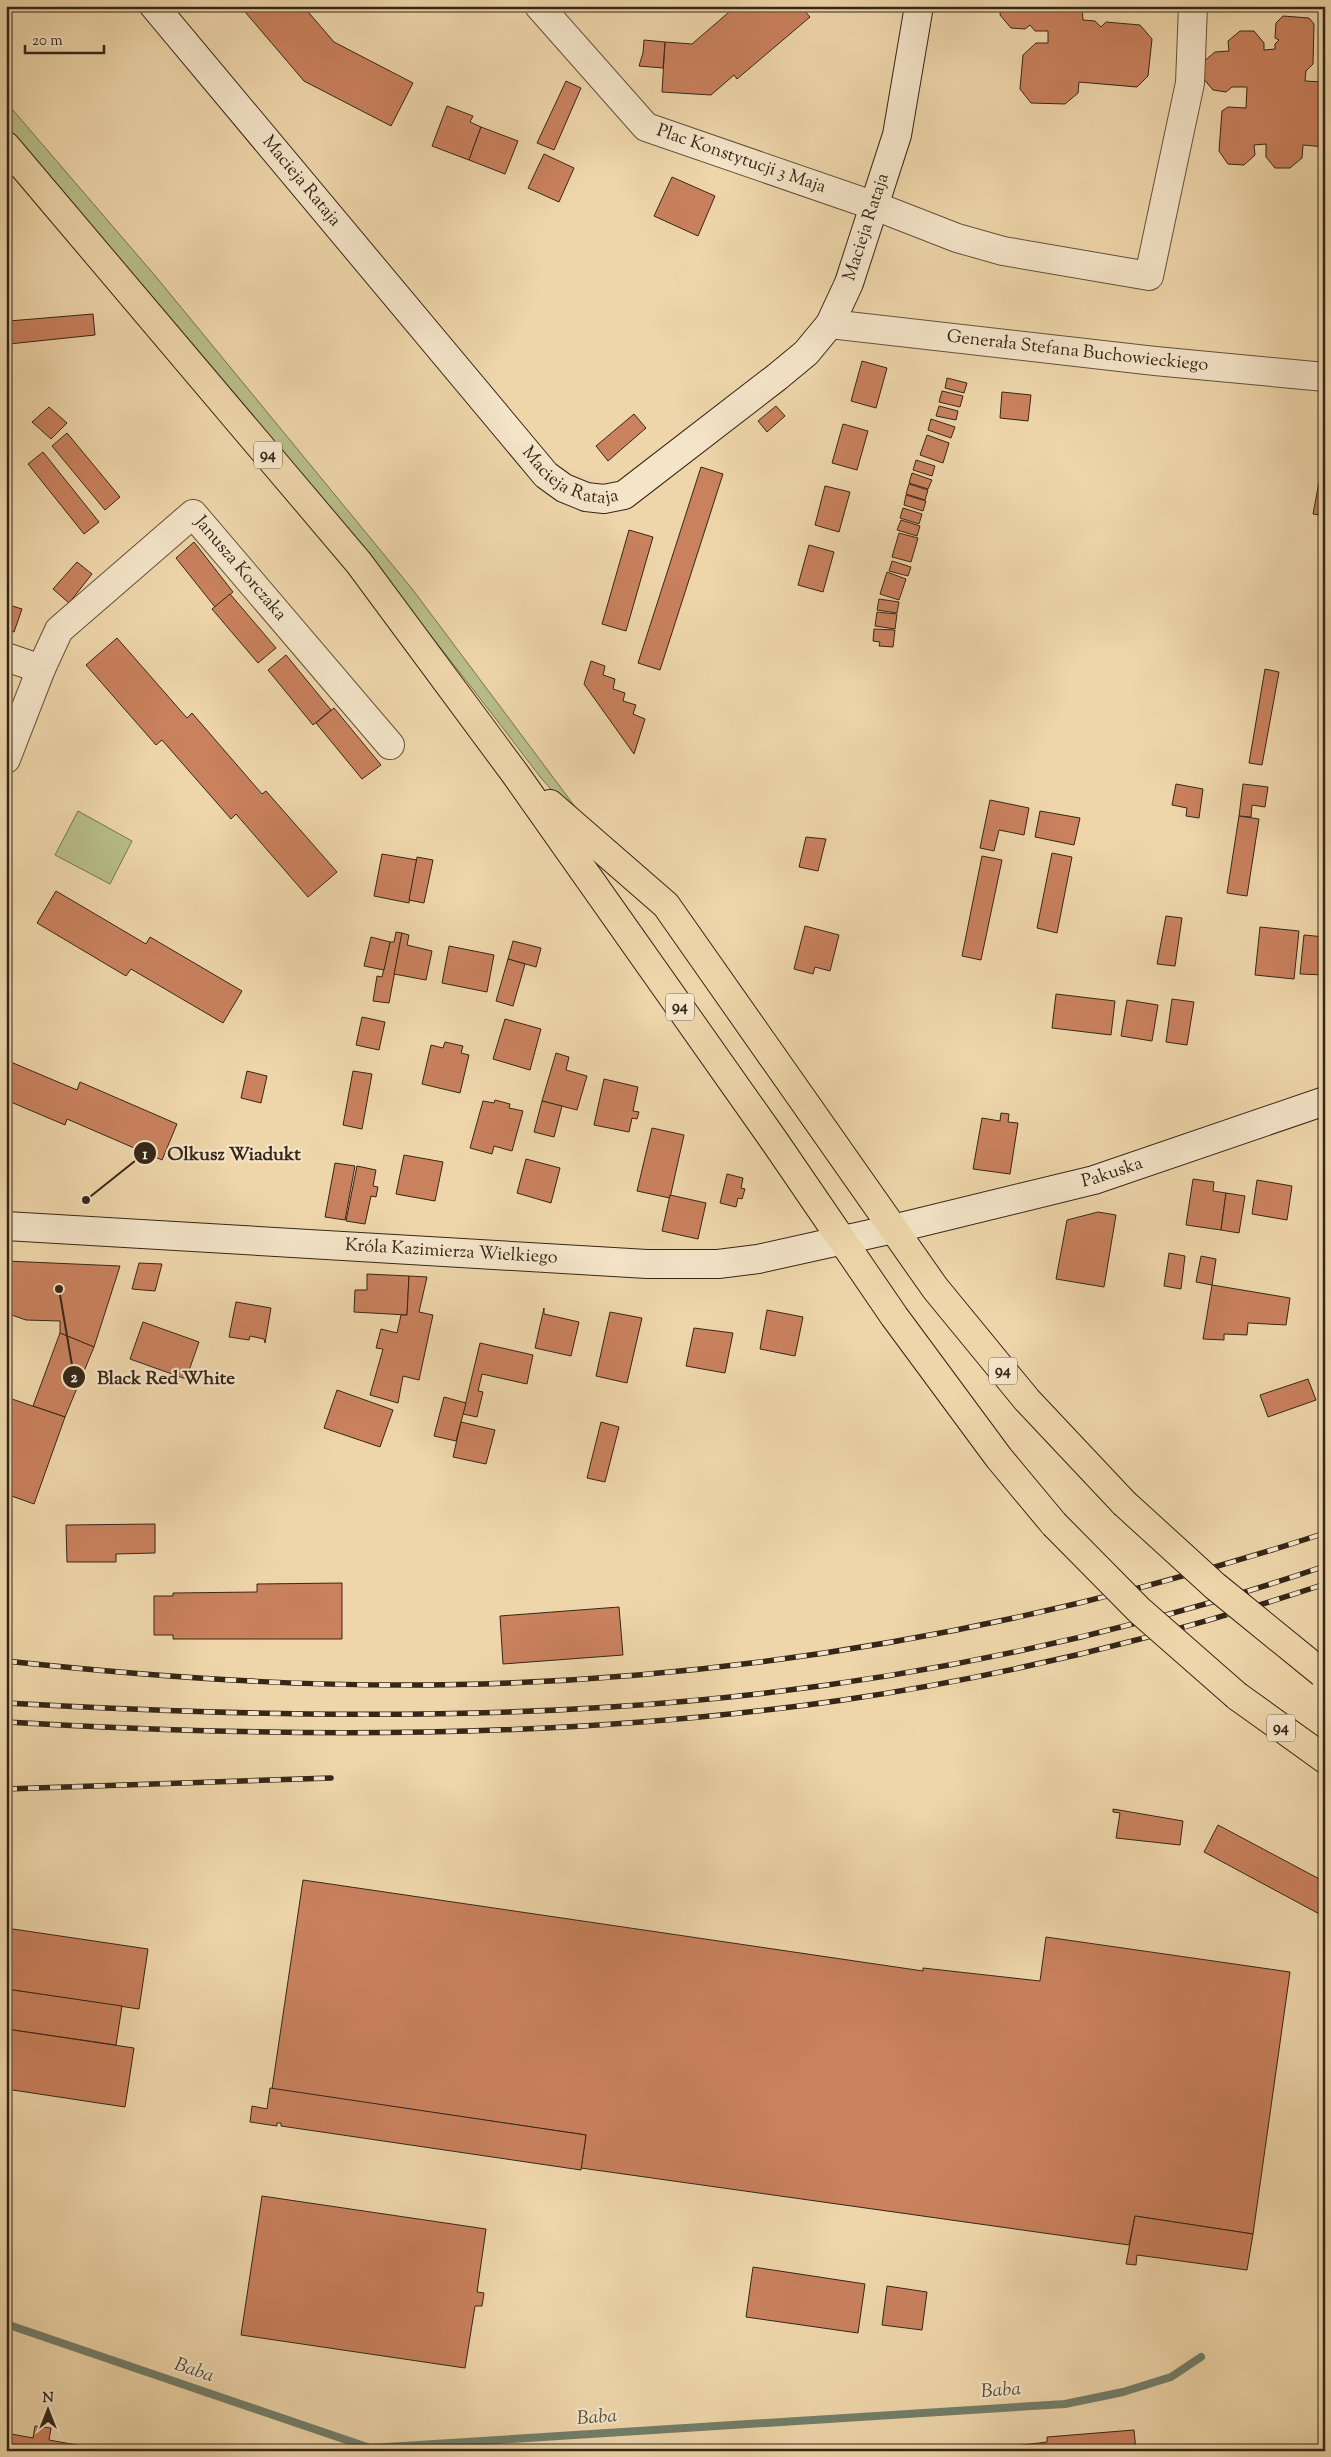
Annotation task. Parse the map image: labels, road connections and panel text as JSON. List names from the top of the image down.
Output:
{
  "streets": {
    "main road": ["94"],
    "street": [
      "Plac Konstytucji 3 Maja",
      "Macieja Rataja",
      "Generała Stefana Buchowieckiego",
      "Janusza Korczaka",
      "Pakuska",
      "Króla Kazimierza Wielkiego"
    ]
  },
  "crossings": [
    ["Plac Konstytucji 3 Maja", "Macieja Rataja"],
    ["Macieja Rataja", "Generała Stefana Buchowieckiego"],
    ["94", "Pakuska"],
    ["94", "Króla Kazimierza Wielkiego"],
    ["Pakuska", "Króla Kazimierza Wielkiego"]
  ],
  "water": ["Baba"],
  "places": ["Olkusz Wiadukt", "Black Red White"],
  "scale_bar": "20 m",
  "north": "top"
}
